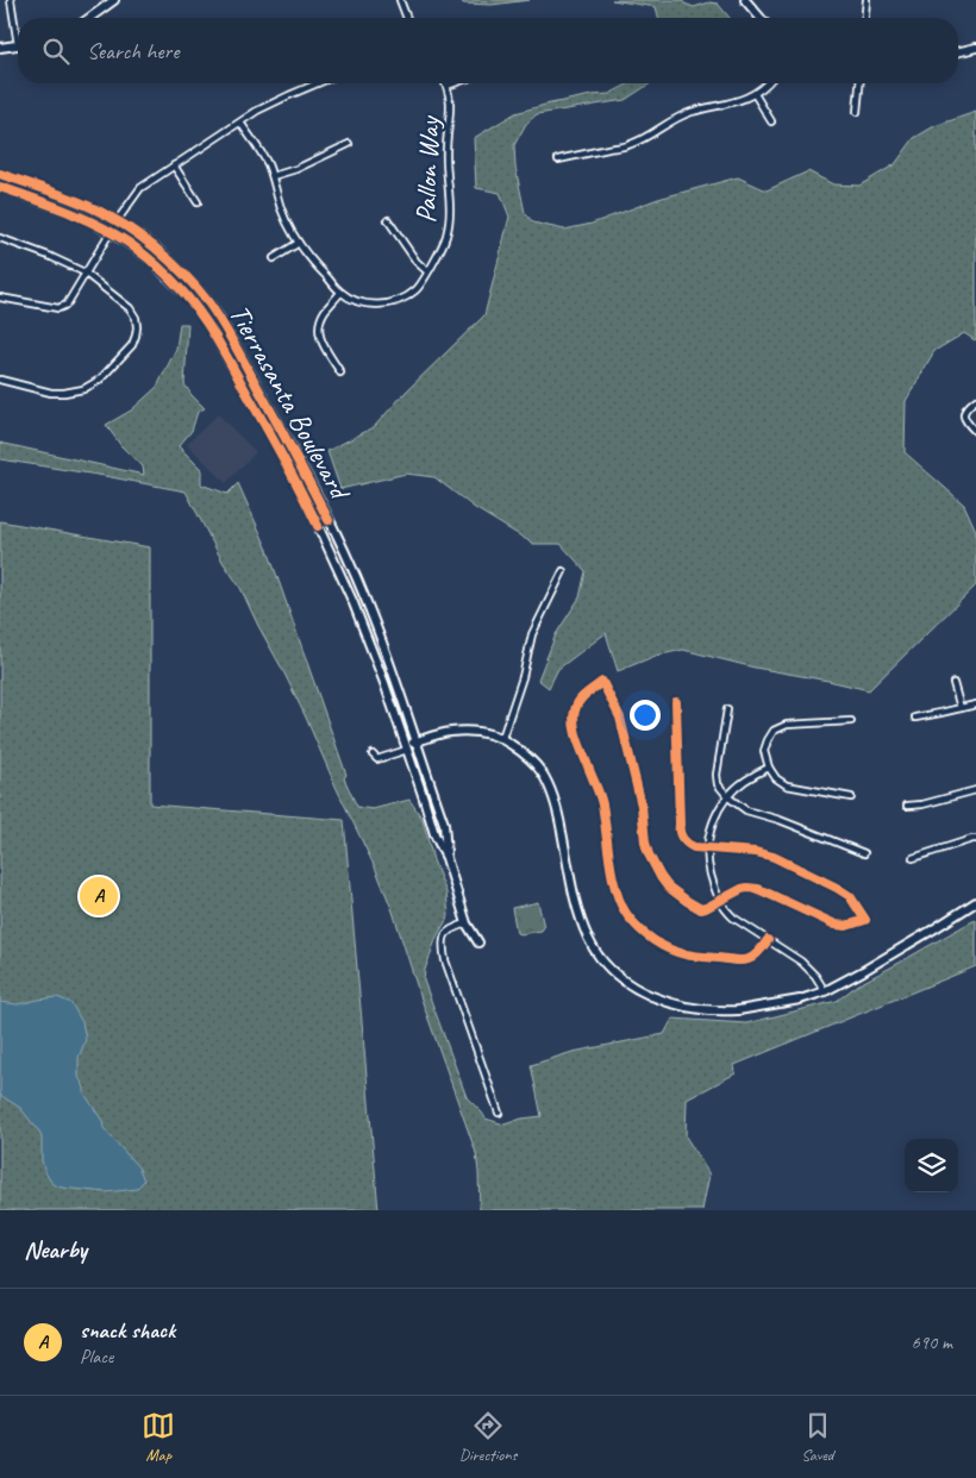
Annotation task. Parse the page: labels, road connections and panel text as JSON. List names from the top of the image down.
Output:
{
  "streets": {
    "main road": ["Tierrasanta Boulevard"],
    "street": ["Pallon Way"]
  },
  "page": {
    "search": "Search here",
    "pins": "A",
    "heading": "Nearby",
    "list": [
      {
        "mark": "A",
        "name": "snack shack",
        "note": "Place",
        "value": "690 m"
      }
    ],
    "nav": ["Map", "Directions", "Saved"]
  }
}
